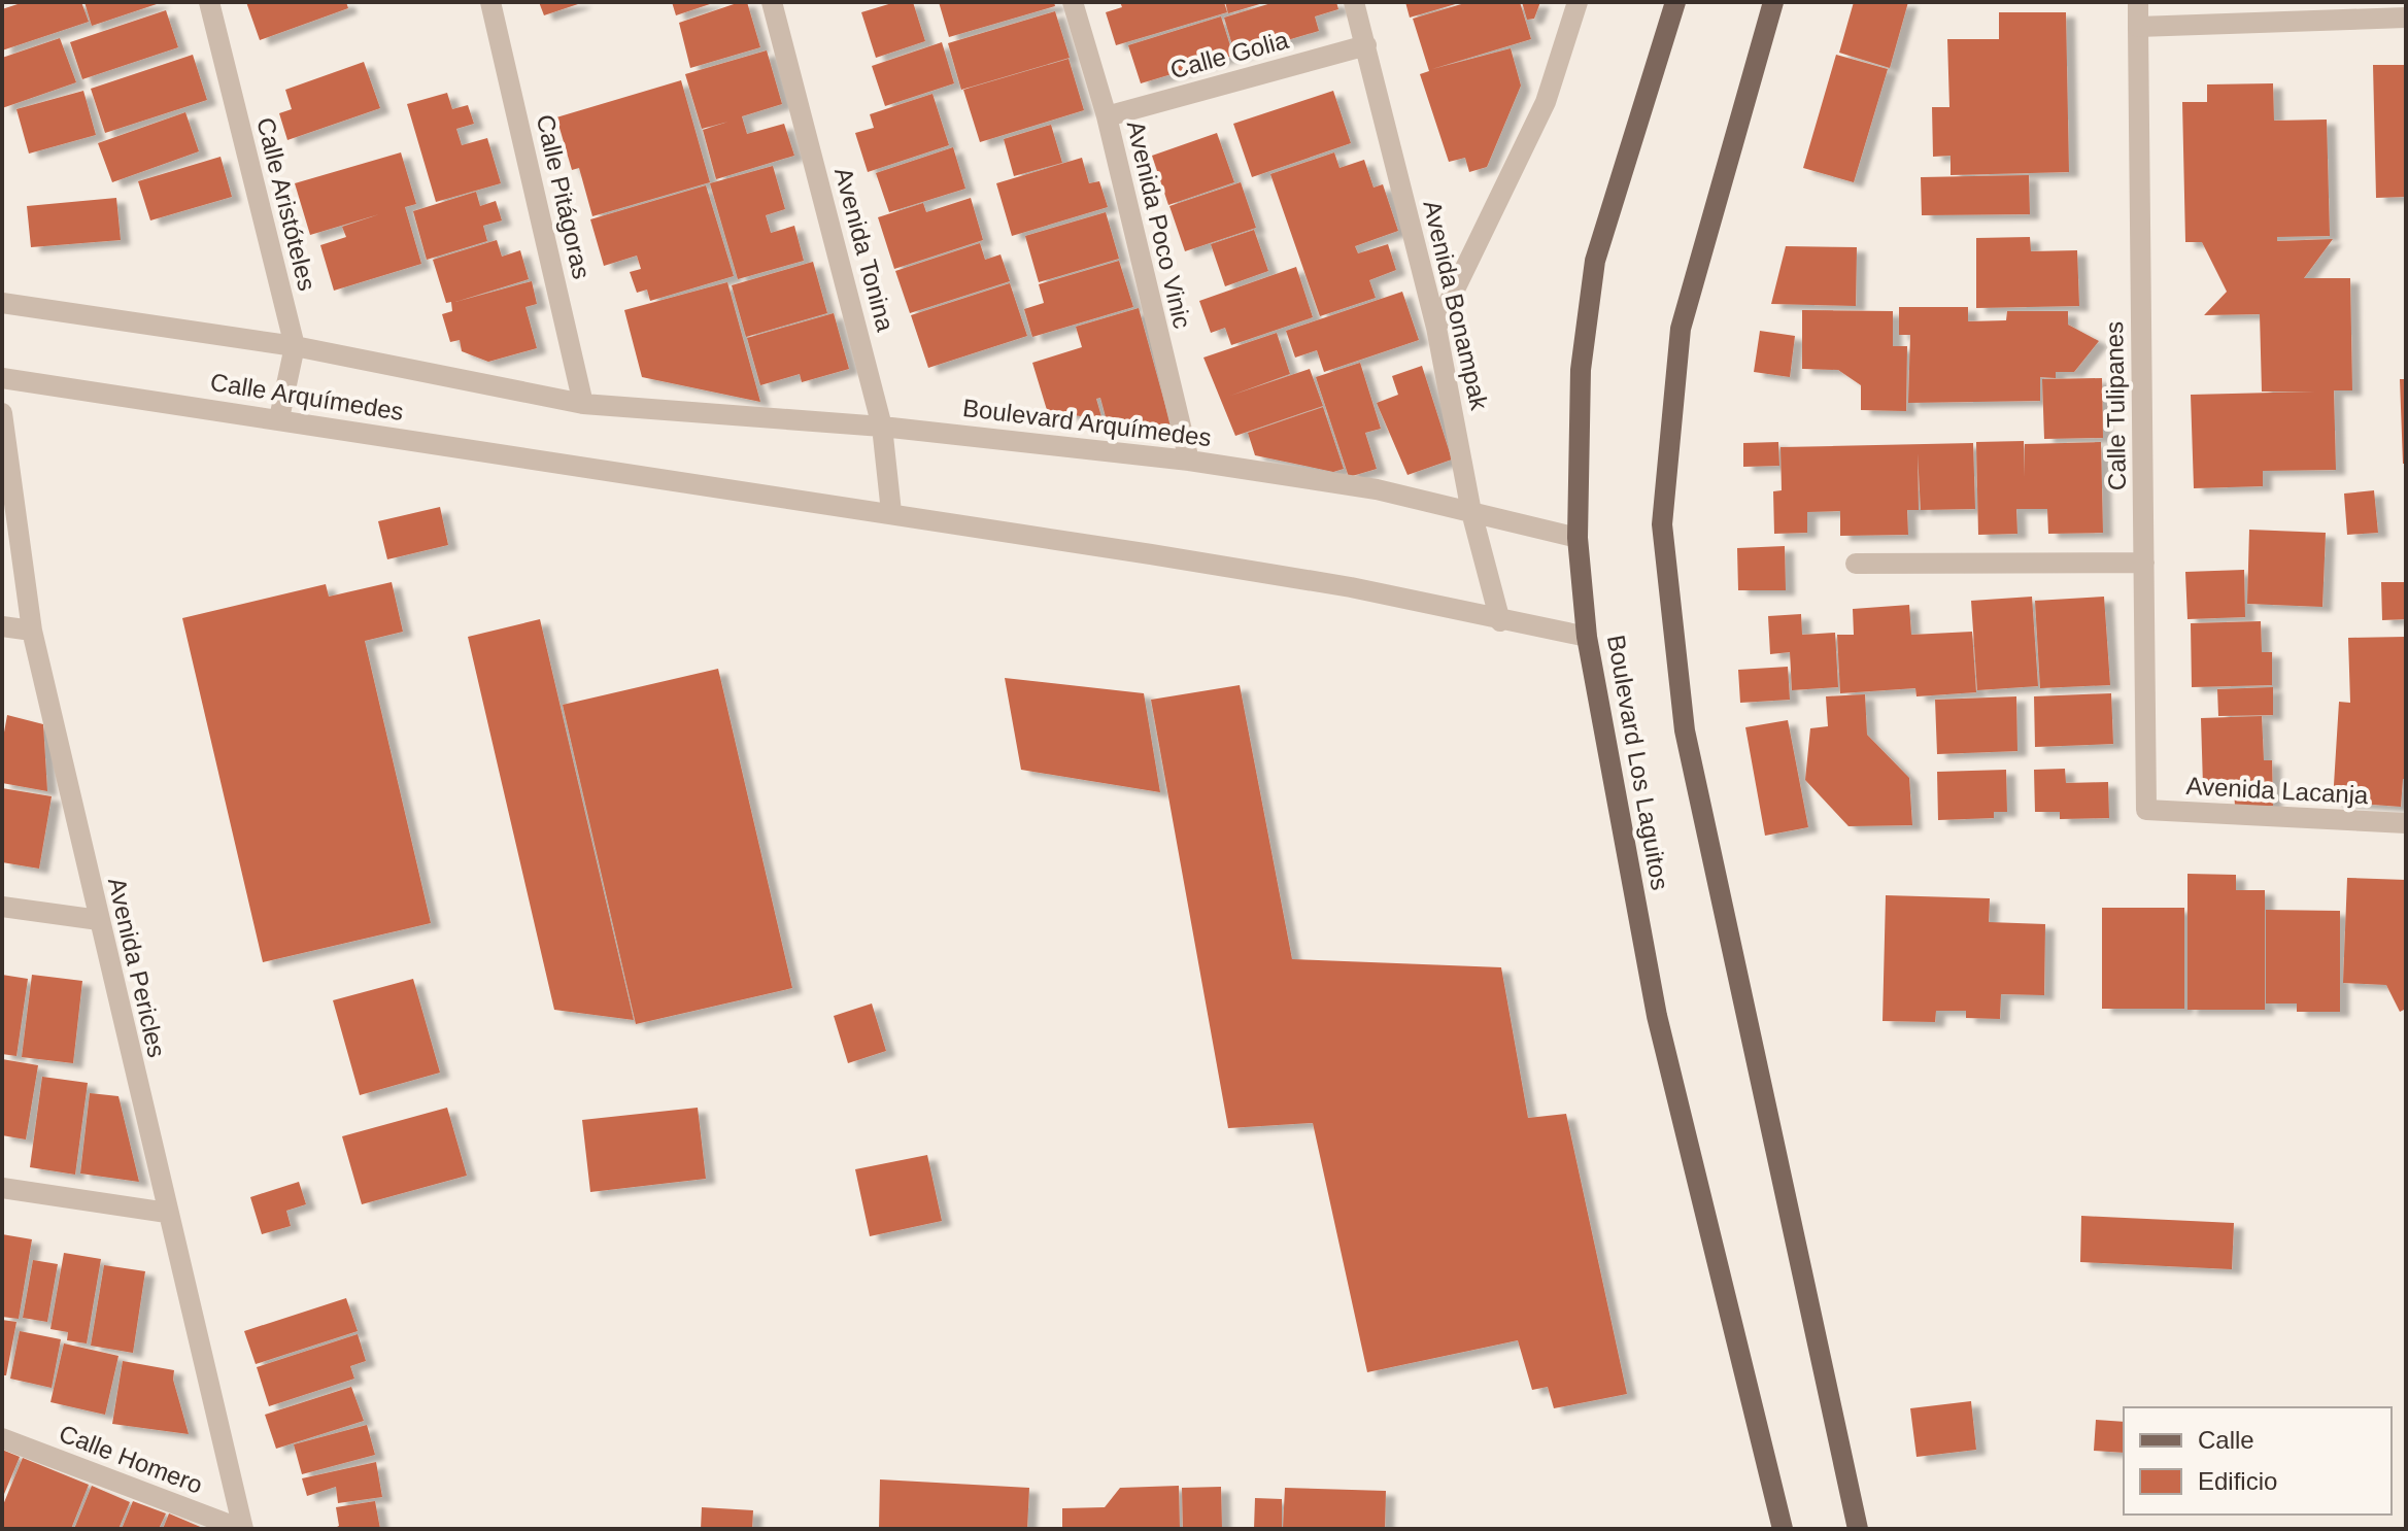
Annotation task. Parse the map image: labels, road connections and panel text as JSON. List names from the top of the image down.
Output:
{
  "streets": {
    "main road": ["Boulevard Los Laguitos"],
    "street": [
      "Calle Golia",
      "Calle Pitágoras",
      "Calle Aristóteles",
      "Avenida Poco Vinic",
      "Avenida Tonina",
      "Avenida Bonampak",
      "Calle Arquímedes",
      "Calle Tulipanes",
      "Boulevard Arquímedes",
      "Avenida Lacanja",
      "Avenida Pericles",
      "Calle Homero"
    ]
  },
  "crossings": [
    ["Calle Golia", "Avenida Poco Vinic"],
    ["Calle Golia", "Avenida Bonampak"],
    ["Calle Pitágoras", "Calle Arquímedes"],
    ["Calle Pitágoras", "Boulevard Arquímedes"],
    ["Calle Aristóteles", "Calle Arquímedes"],
    ["Avenida Poco Vinic", "Boulevard Arquímedes"],
    ["Avenida Tonina", "Calle Arquímedes"],
    ["Avenida Tonina", "Boulevard Arquímedes"],
    ["Avenida Bonampak", "Boulevard Arquímedes"],
    ["Calle Arquímedes", "Boulevard Arquímedes"],
    ["Calle Tulipanes", "Avenida Lacanja"],
    ["Boulevard Arquímedes", "Boulevard Los Laguitos"],
    ["Avenida Pericles", "Calle Homero"]
  ],
  "legend": ["Calle", "Edificio"]
}
